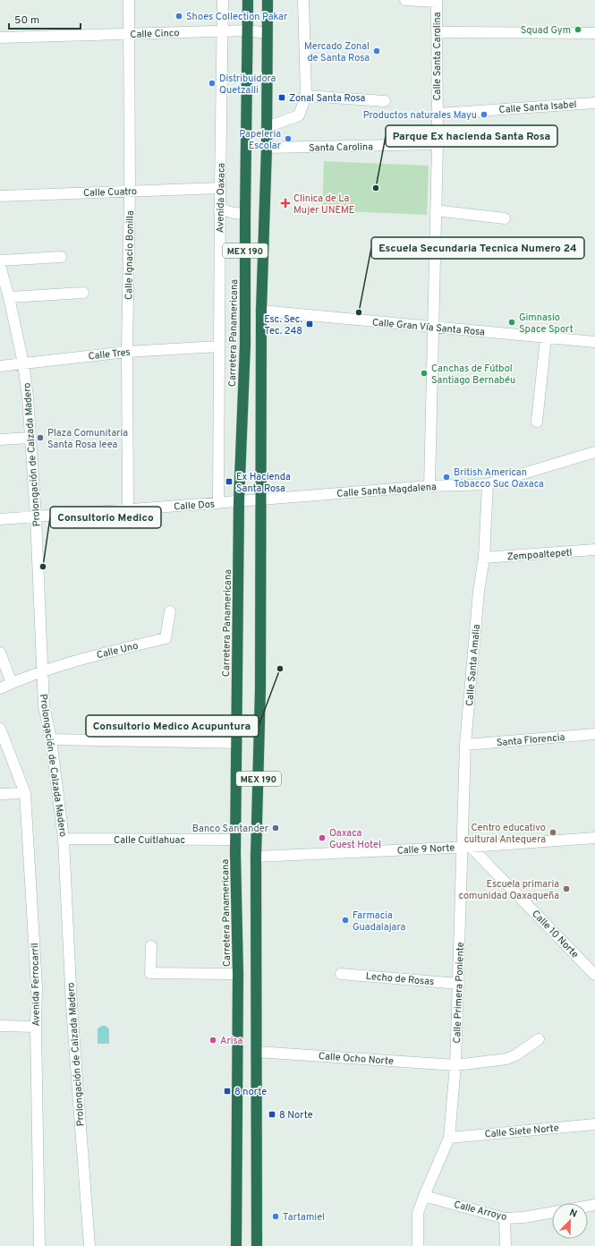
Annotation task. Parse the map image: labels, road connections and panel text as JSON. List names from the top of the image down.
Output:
{
  "streets": {
    "highway": ["MEX 190", "Carretera Panamericana"],
    "street": [
      "Calle Cinco",
      "Calle Santa Carolina",
      "Calle Santa Isabel",
      "Santa Carolina",
      "Calle Cuatro",
      "Avenida Oaxaca",
      "Calle Ignacio Bonilla",
      "Calle Gran Vía Santa Rosa",
      "Calle Tres",
      "Prolongación de Calzada Madero",
      "Calle Santa Magdalena",
      "Calle Dos",
      "Zempoaltepetl",
      "Calle Uno",
      "Calle Santa Amalia",
      "Santa Florencia",
      "Calle Cuitlahuac",
      "Calle 9 Norte",
      "Calle 10 Norte",
      "Lecho de Rosas",
      "Avenida Ferrocarril",
      "Calle Primera Poniente",
      "Calle Ocho Norte",
      "Calle Siete Norte",
      "Calle Arroyo"
    ]
  },
  "crossings": [
    ["Calle Cinco", "Avenida Oaxaca"],
    ["Calle Cinco", "MEX 190"],
    ["Calle Cinco", "Calle Ignacio Bonilla"],
    ["Calle Cinco", "Carretera Panamericana"],
    ["Calle Santa Carolina", "Calle Santa Isabel"],
    ["Calle Santa Carolina", "Santa Carolina"],
    ["Calle Santa Carolina", "Calle Gran Vía Santa Rosa"],
    ["Calle Santa Carolina", "Calle Santa Magdalena"],
    ["Santa Carolina", "MEX 190"],
    ["Calle Cuatro", "Avenida Oaxaca"],
    ["Calle Cuatro", "Calle Ignacio Bonilla"],
    ["Avenida Oaxaca", "Calle Tres"],
    ["Avenida Oaxaca", "Calle Dos"],
    ["MEX 190", "Calle Gran Vía Santa Rosa"],
    ["MEX 190", "Calle Santa Magdalena"],
    ["MEX 190", "Calle 9 Norte"],
    ["MEX 190", "Calle Ocho Norte"],
    ["Calle Ignacio Bonilla", "Calle Tres"],
    ["Calle Ignacio Bonilla", "Calle Dos"],
    ["Carretera Panamericana", "Calle Santa Magdalena"],
    ["Carretera Panamericana", "Calle Dos"],
    ["Carretera Panamericana", "Calle Cuitlahuac"],
    ["Calle Tres", "Prolongación de Calzada Madero"],
    ["Prolongación de Calzada Madero", "Calle Dos"],
    ["Prolongación de Calzada Madero", "Calle Uno"],
    ["Prolongación de Calzada Madero", "Calle Cuitlahuac"],
    ["Calle Santa Magdalena", "Calle Dos"],
    ["Calle Santa Magdalena", "Calle Santa Amalia"],
    ["Zempoaltepetl", "Calle Santa Amalia"],
    ["Calle Santa Amalia", "Santa Florencia"],
    ["Calle Santa Amalia", "Calle 9 Norte"],
    ["Calle Santa Amalia", "Calle 10 Norte"],
    ["Calle Santa Amalia", "Calle Primera Poniente"],
    ["Calle 9 Norte", "Calle 10 Norte"],
    ["Calle 9 Norte", "Calle Primera Poniente"],
    ["Calle 10 Norte", "Calle Primera Poniente"],
    ["Lecho de Rosas", "Calle Primera Poniente"],
    ["Calle Primera Poniente", "Calle Ocho Norte"],
    ["Calle Primera Poniente", "Calle Siete Norte"],
    ["Calle Primera Poniente", "Calle Arroyo"]
  ],
  "places": {
    "other": [
      "Shoes Collection Pakar",
      "Squad Gym",
      "Mercado Zonal de Santa Rosa",
      "Distribuidora Quetzalli",
      "Productos naturales Mayu",
      "Papeleria Escolar",
      "Parque Ex hacienda Santa Rosa",
      "Escuela Secundaria Tecnica Numero 24",
      "Gimnasio Space Sport",
      "Canchas de Fútbol Santiago Bernabéu",
      "Plaza Comunitaria Santa Rosa Ieea",
      "British American Tobacco Suc Oaxaca",
      "Consultorio Medico",
      "Consultorio Medico Acupuntura",
      "Banco Santander",
      "Centro educativo cultural Antequera",
      "Oaxaca Guest Hotel",
      "Escuela primaria comunidad Oaxaqueña",
      "Farmacia Guadalajara",
      "Arisa",
      "Tartamiel"
    ],
    "transit": [
      "Zonal Santa Rosa",
      "Esc. Sec. Tec. 248",
      "Ex Hacienda Santa Rosa",
      "8 norte",
      "8 Norte"
    ],
    "health": ["Clinica de La Mujer UNEME"]
  },
  "scale_bar": "50 m",
  "north": "top right"
}
